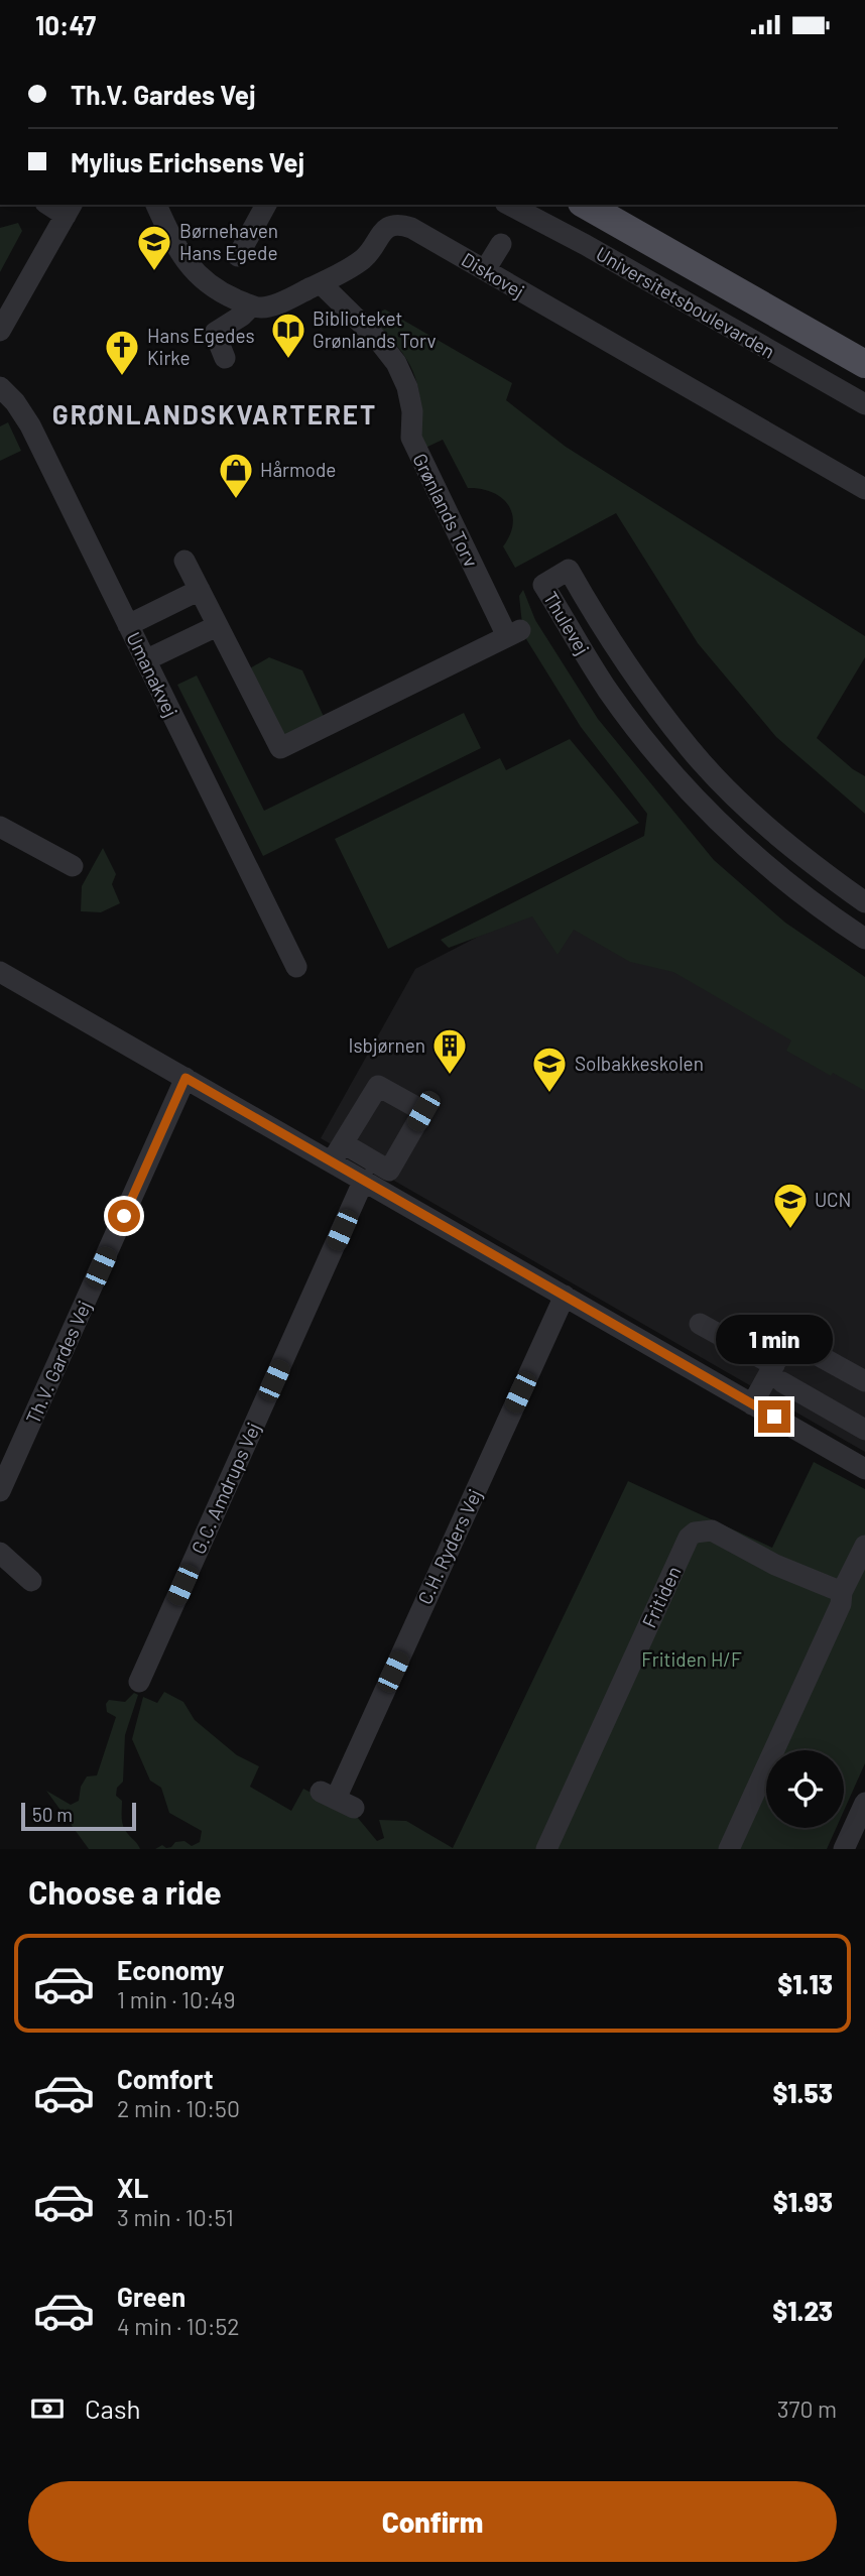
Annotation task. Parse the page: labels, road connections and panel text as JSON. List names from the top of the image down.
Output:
{
  "streets": {
    "main road": ["Universitetsboulevarden"],
    "street": [
      "Diskovej",
      "Grønlands Torv",
      "Thulevej",
      "Umanakvej",
      "Th.V. Gardes Vej",
      "G.C. Amdrups Vej",
      "C.H. Ryders Vej",
      "Fritiden"
    ]
  },
  "crossings": [
    ["Diskovej", "Grønlands Torv"]
  ],
  "districts": ["GRØNLANDSKVARTERET"],
  "parks": ["Fritiden H/F"],
  "places": {
    "school or university": ["Børnehaven Hans Egede", "Solbakkeskolen", "UCN"],
    "library": ["Biblioteket Grønlands Torv"],
    "church": ["Hans Egedes Kirke"],
    "shop": ["Hårmode"],
    "building": ["Isbjørnen"]
  },
  "scale_bar": "50 m",
  "page": {
    "status": "10:47",
    "banner": ["Th.V. Gardes Vej", "Mylius Erichsens Vej"],
    "bubble": "1 min",
    "scale": "50 m",
    "heading": "Choose a ride",
    "list": [
      {
        "name": "Economy",
        "note": "1 min · 10:49",
        "value": "$1.13"
      },
      {
        "name": "Comfort",
        "note": "2 min · 10:50",
        "value": "$1.53"
      },
      {
        "name": "XL",
        "note": "3 min · 10:51",
        "value": "$1.93"
      },
      {
        "name": "Green",
        "note": "4 min · 10:52",
        "value": "$1.23"
      }
    ],
    "pay": ["Cash", "370 m"],
    "buttons": "Confirm"
  }
}
